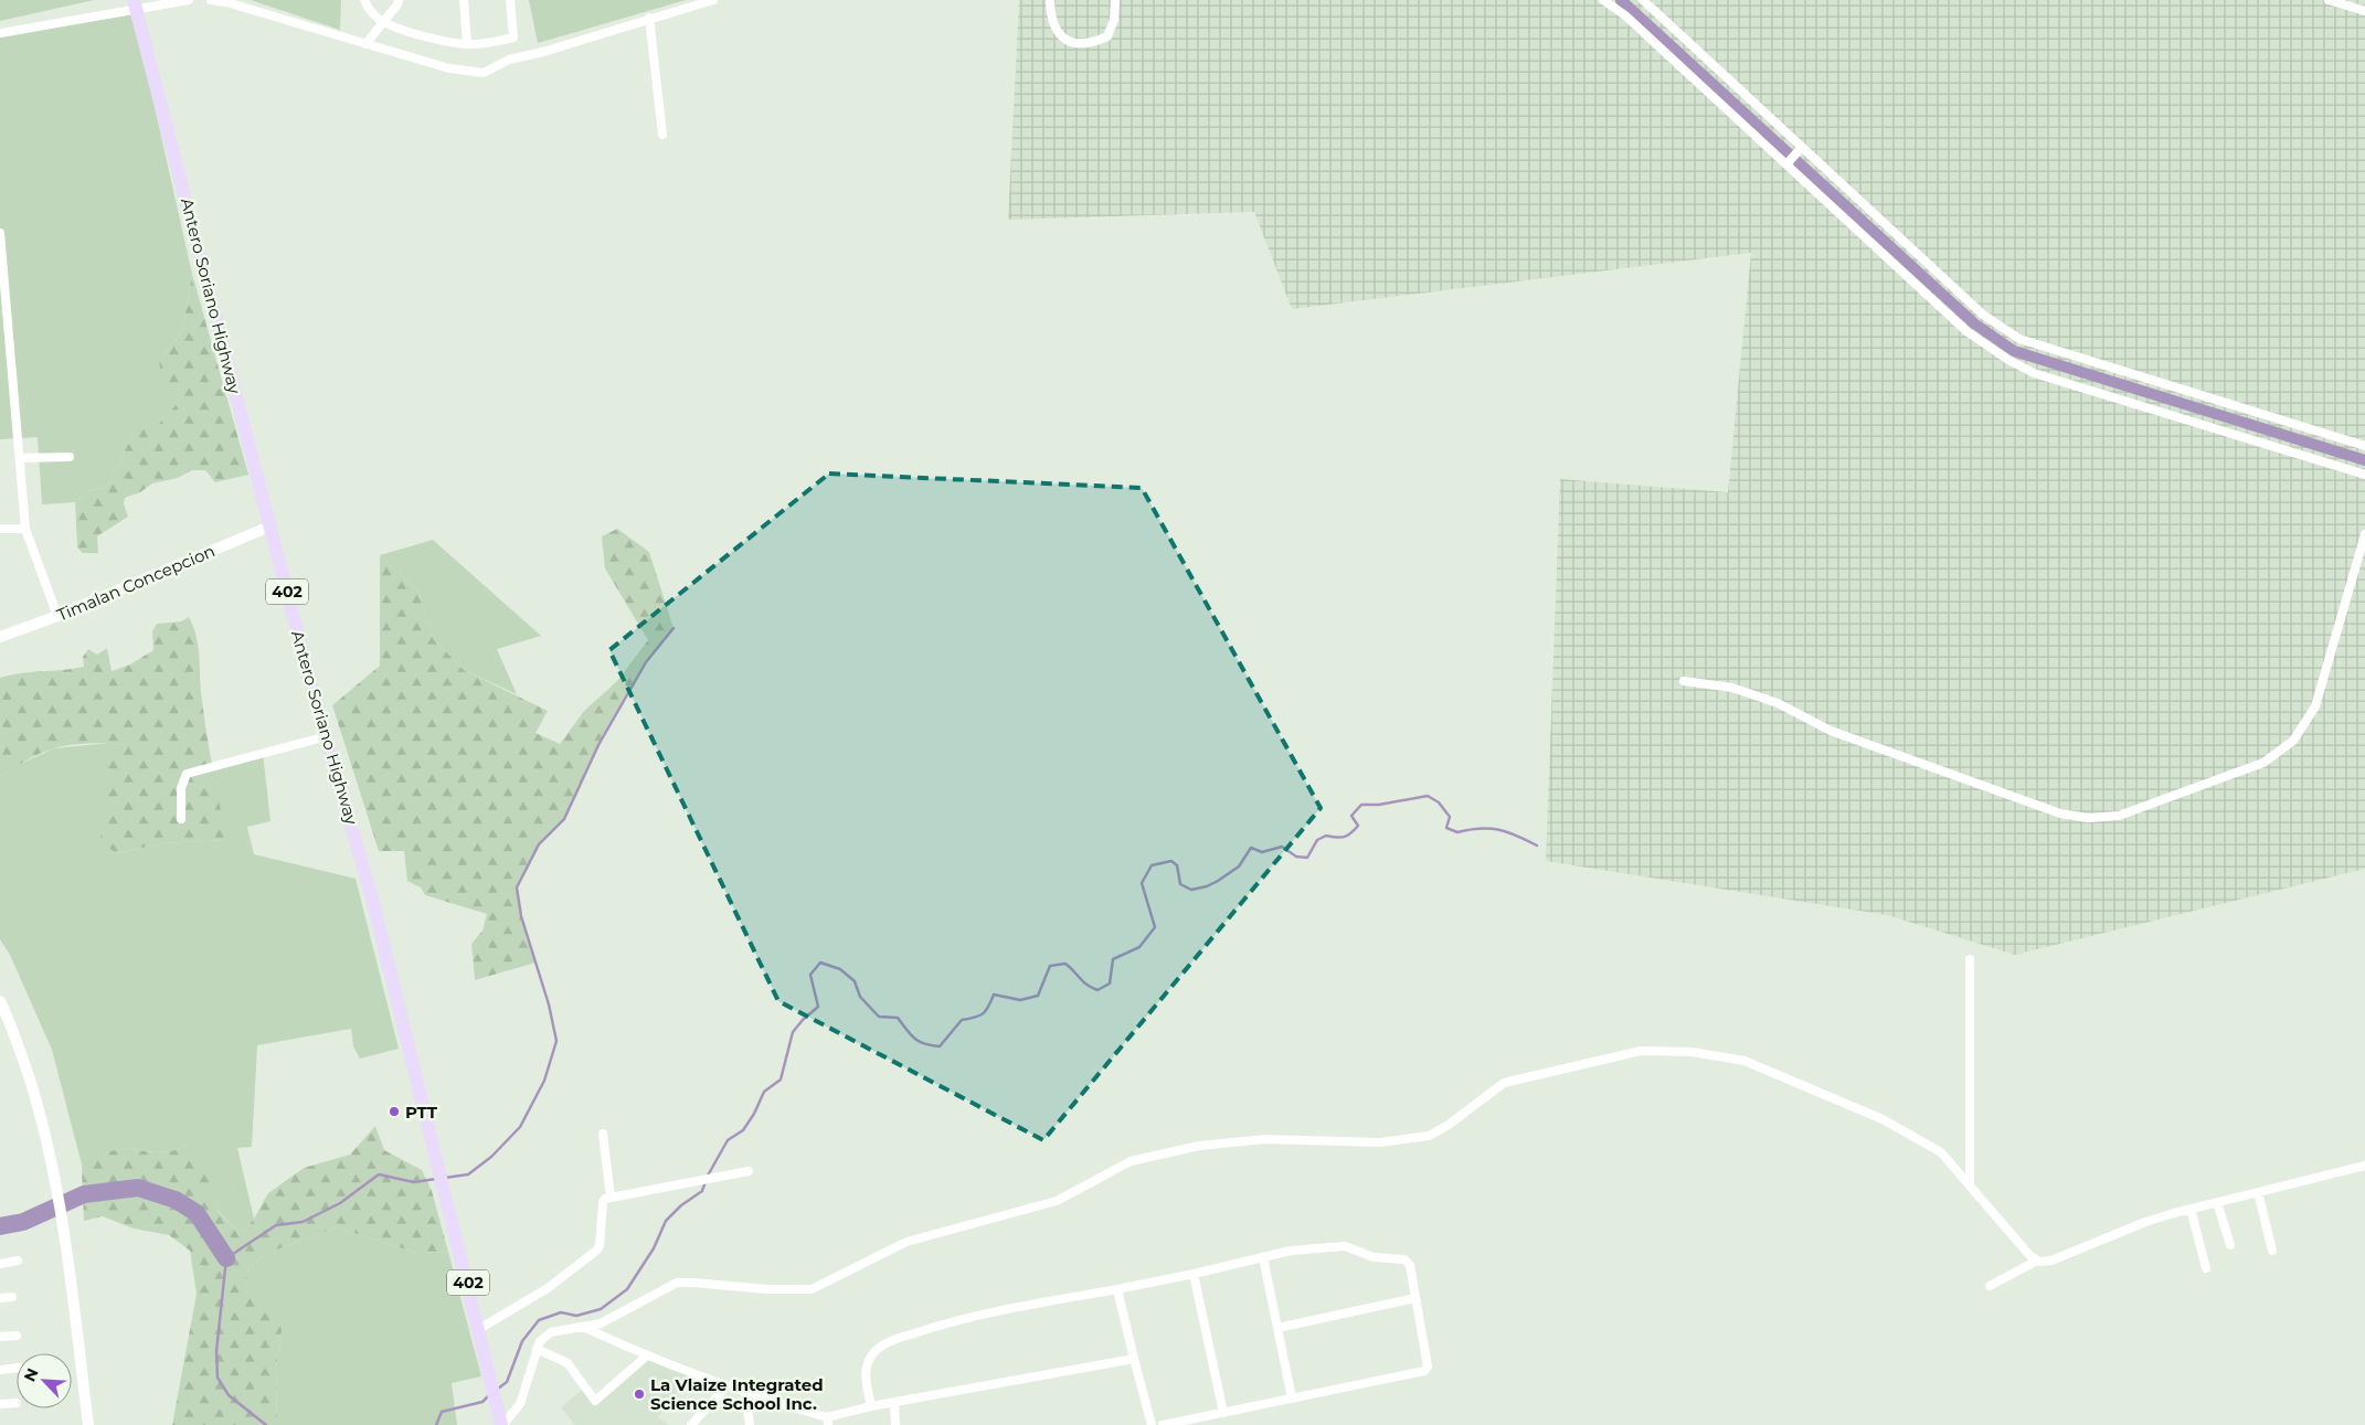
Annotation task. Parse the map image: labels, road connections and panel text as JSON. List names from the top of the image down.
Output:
{
  "streets": {
    "main road": ["Antero Soriano Highway", "402"],
    "street": ["Timalan Concepcion"]
  },
  "crossings": [
    ["Antero Soriano Highway", "Timalan Concepcion"]
  ],
  "places": ["PTT", "La Vlaize Integrated Science School Inc."],
  "north": "top left"
}
